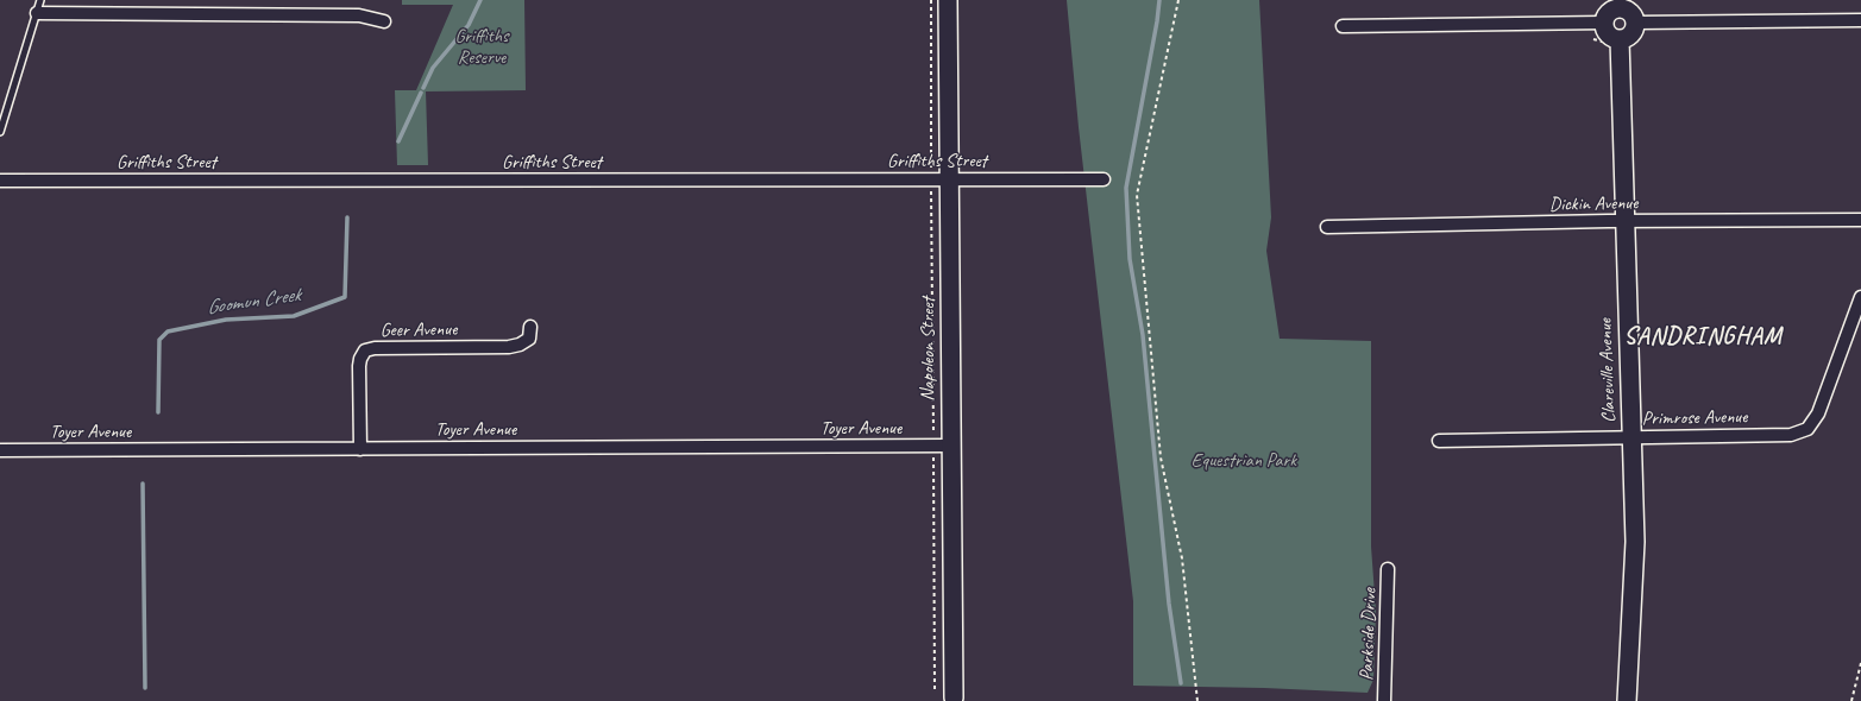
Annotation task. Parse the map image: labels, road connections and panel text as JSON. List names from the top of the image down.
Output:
{
  "streets": {
    "street": [
      "Griffiths Street",
      "Dickin Avenue",
      "Geer Avenue",
      "Napoleon Street",
      "Clareville Avenue",
      "Primrose Avenue",
      "Toyer Avenue",
      "Parkside Drive"
    ]
  },
  "crossings": [
    ["Griffiths Street", "Napoleon Street"],
    ["Dickin Avenue", "Clareville Avenue"],
    ["Geer Avenue", "Toyer Avenue"],
    ["Napoleon Street", "Toyer Avenue"],
    ["Clareville Avenue", "Primrose Avenue"]
  ],
  "districts": ["SANDRINGHAM"],
  "water": ["Goomun Creek"],
  "parks": ["Griffiths Reserve", "Equestrian Park"]
}
